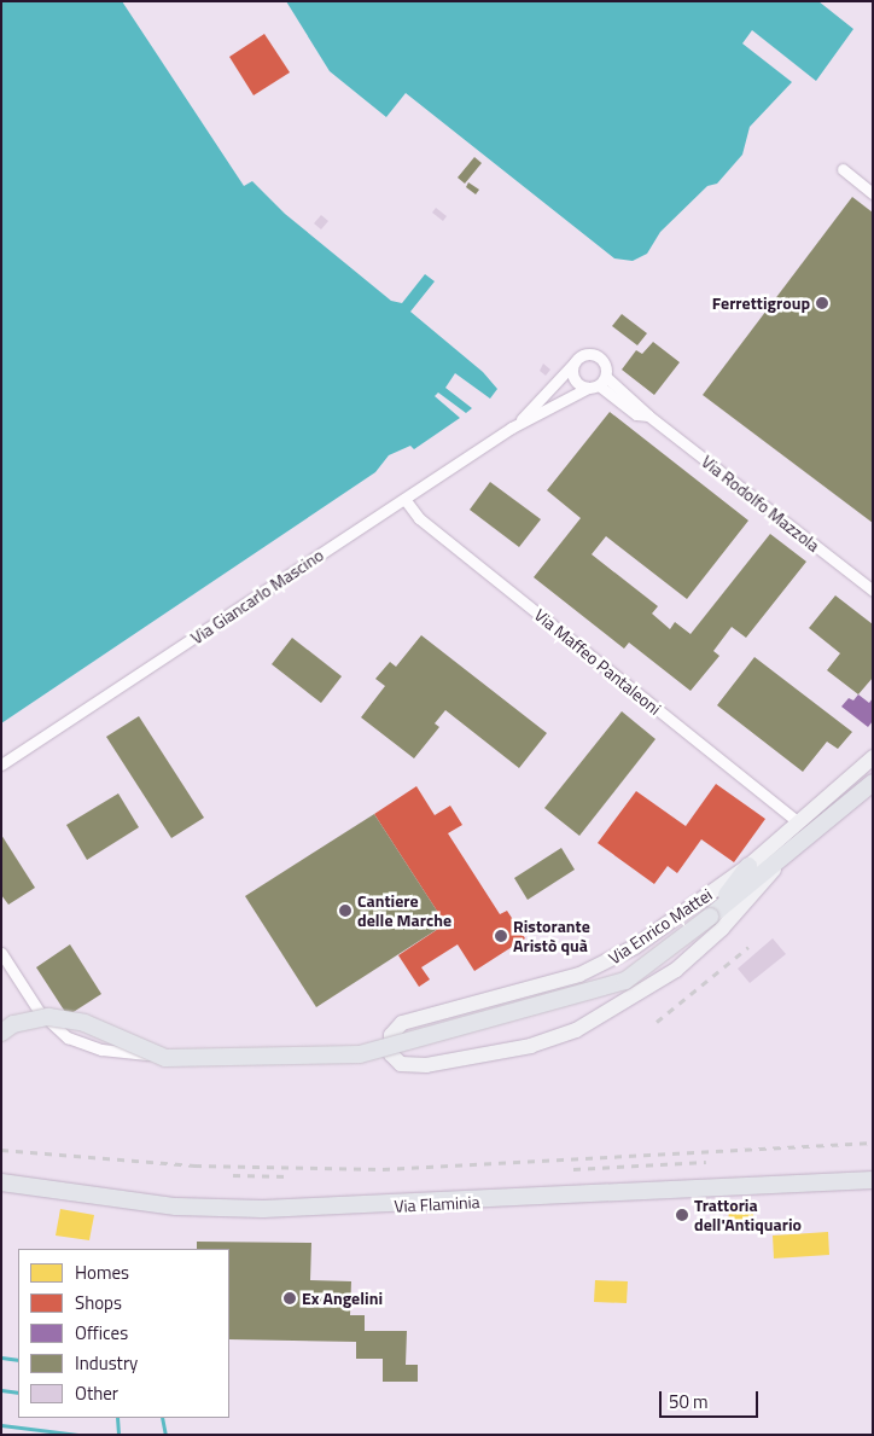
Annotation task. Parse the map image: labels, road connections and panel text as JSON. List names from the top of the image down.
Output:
{
  "streets": {
    "main road": ["Via Enrico Mattei", "Via Flaminia"],
    "street": ["Via Rodolfo Mazzola", "Via Giancarlo Mascino", "Via Maffeo Pantaleoni"]
  },
  "crossings": [
    ["Via Rodolfo Mazzola", "Via Giancarlo Mascino"],
    ["Via Giancarlo Mascino", "Via Maffeo Pantaleoni"],
    ["Via Maffeo Pantaleoni", "Via Enrico Mattei"]
  ],
  "places": [
    "Ferrettigroup",
    "Cantiere delle Marche",
    "Ristorante Aristò quà",
    "Trattoria dell'Antiquario",
    "Ex Angelini"
  ],
  "legend": [
    "Homes",
    "Shops",
    "Offices",
    "Industry",
    "Other"
  ],
  "scale_bar": "50 m"
}
